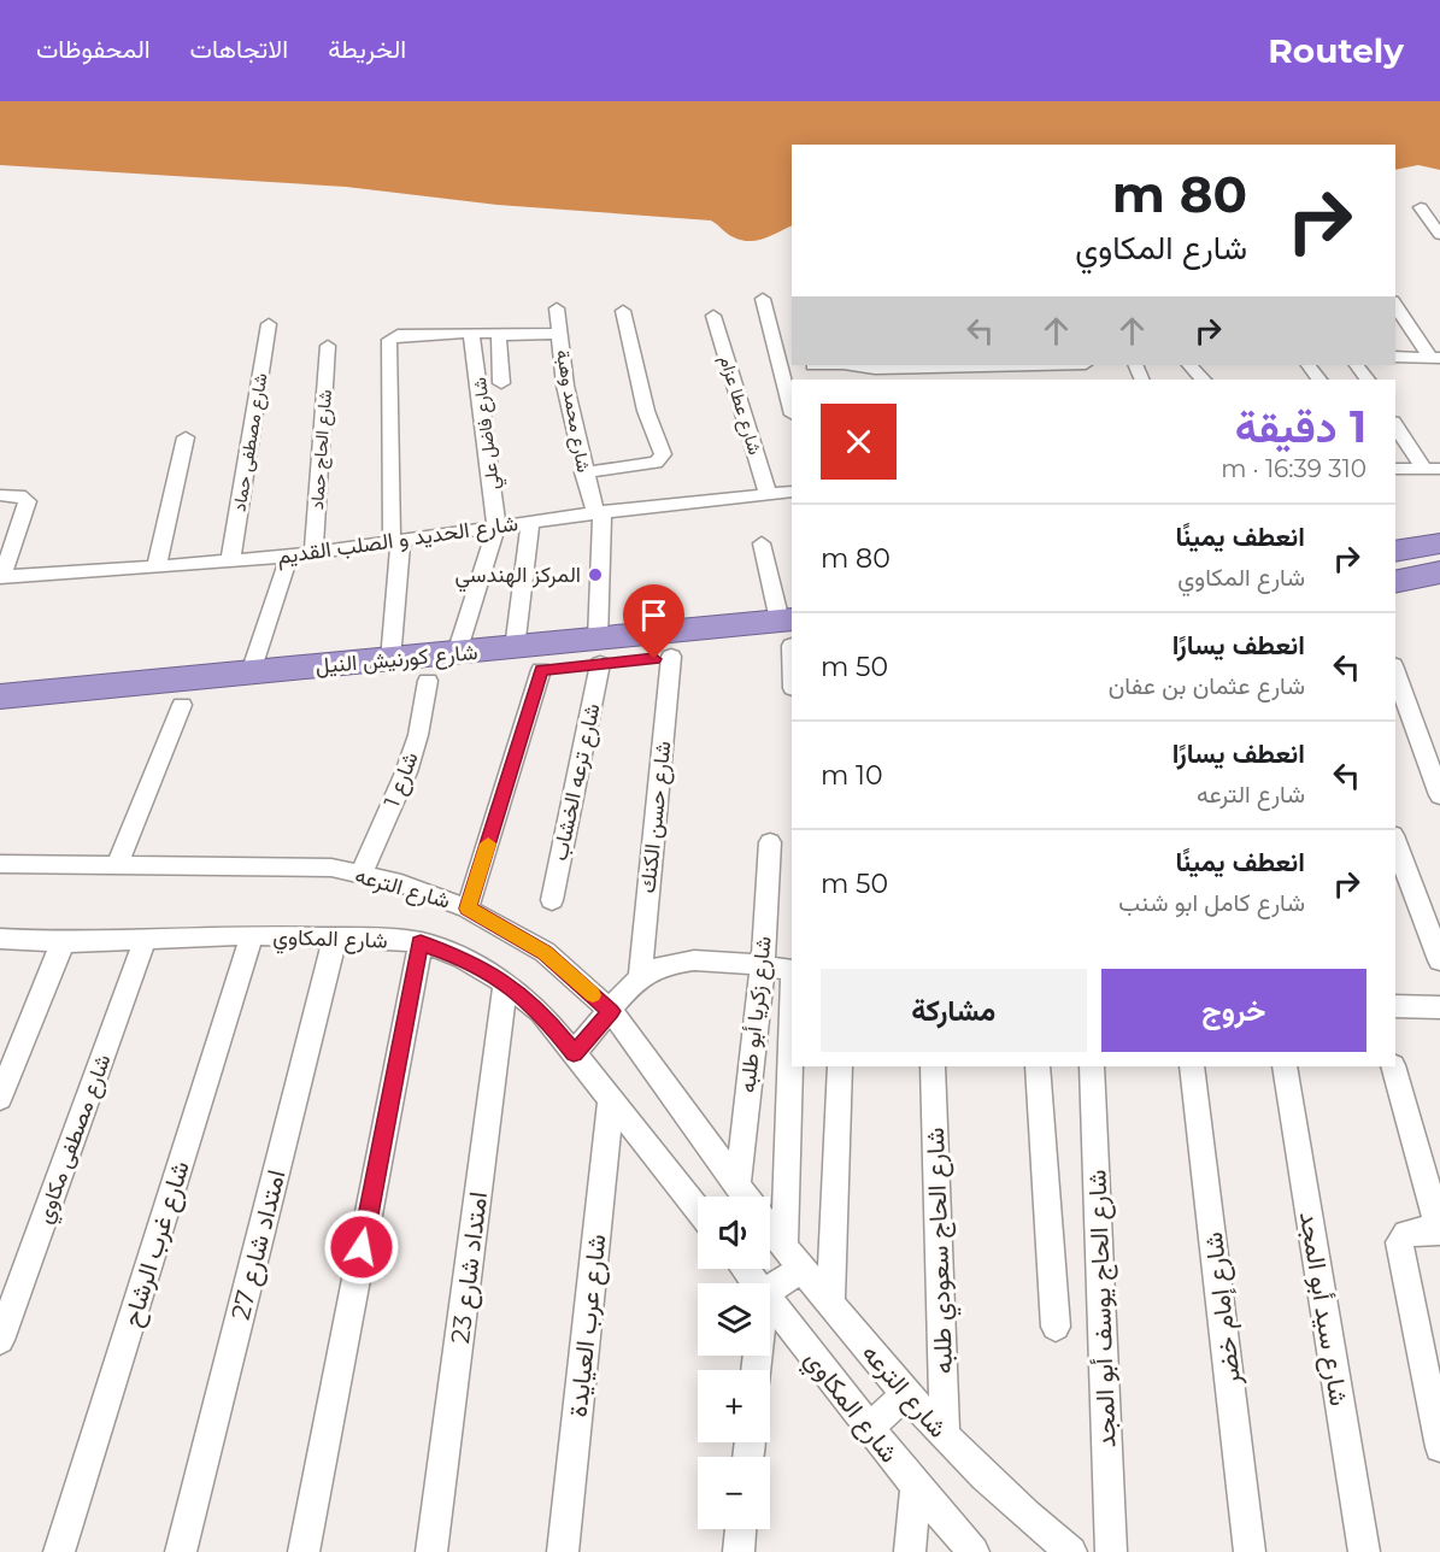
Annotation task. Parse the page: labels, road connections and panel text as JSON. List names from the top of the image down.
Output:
{
  "streets": {
    "highway": ["شارع كورنيش النيل"],
    "street": [
      "شارع عطا عزام",
      "شارع محمد وهبة",
      "شارع فاضل علي",
      "شارع مصطفى حماد",
      "شارع الحاج حماد",
      "شارع الحديد و الصلب القديم",
      "شارع 1",
      "شارع ترعه الخشاب",
      "شارع حسن الكنك",
      "شارع الترعه",
      "شارع المكاوي",
      "شارع زكريا أبو طلبه",
      "شارع مصطفى مكاوي",
      "شارع غرب الرشاح",
      "امتداد شارع 27",
      "شارع الحاج سعودي طلبه",
      "امتداد شارع 23",
      "شارع الحاج يوسف أبو المجد",
      "شارع إمام خضر",
      "شارع سيد أبو المجد",
      "شارع عرب العيايدة"
    ]
  },
  "crossings": [
    ["شارع عطا عزام", "شارع الحديد و الصلب القديم"],
    ["شارع محمد وهبة", "شارع الحديد و الصلب القديم"],
    ["شارع محمد وهبة", "شارع كورنيش النيل"],
    ["شارع محمد وهبة", "شارع ترعه الخشاب"],
    ["شارع فاضل علي", "شارع الحديد و الصلب القديم"],
    ["شارع فاضل علي", "شارع كورنيش النيل"],
    ["شارع مصطفى حماد", "شارع الحديد و الصلب القديم"],
    ["شارع الحاج حماد", "شارع الحديد و الصلب القديم"],
    ["شارع كورنيش النيل", "شارع 1"],
    ["شارع كورنيش النيل", "شارع ترعه الخشاب"],
    ["شارع كورنيش النيل", "شارع حسن الكنك"],
    ["شارع 1", "شارع الترعه"],
    ["شارع الترعه", "شارع زكريا أبو طلبه"],
    ["شارع الترعه", "شارع الحاج سعودي طلبه"],
    ["شارع المكاوي", "شارع مصطفى مكاوي"],
    ["شارع المكاوي", "شارع غرب الرشاح"],
    ["شارع المكاوي", "امتداد شارع 27"],
    ["شارع المكاوي", "امتداد شارع 23"],
    ["شارع المكاوي", "شارع عرب العيايدة"]
  ],
  "places": ["المركز الهندسي"],
  "page": {
    "header": "Routely",
    "nav": ["الخريطة", "الاتجاهات", "المحفوظات"],
    "turn": ["80 m", "شارع المكاوي"],
    "heading": ["1 دقيقة", "310 m · 16:39"],
    "list": [
      {
        "name": "انعطف يمينًا",
        "note": "شارع المكاوي",
        "value": "80 m"
      },
      {
        "name": "انعطف يسارًا",
        "note": "شارع عثمان بن عفان",
        "value": "50 m"
      },
      {
        "name": "انعطف يسارًا",
        "note": "شارع الترعه",
        "value": "10 m"
      },
      {
        "name": "انعطف يمينًا",
        "note": "شارع كامل ابو شنب",
        "value": "50 m"
      }
    ],
    "buttons": ["خروج", "مشاركة"],
    "map_buttons": ["+", "−"]
  }
}
